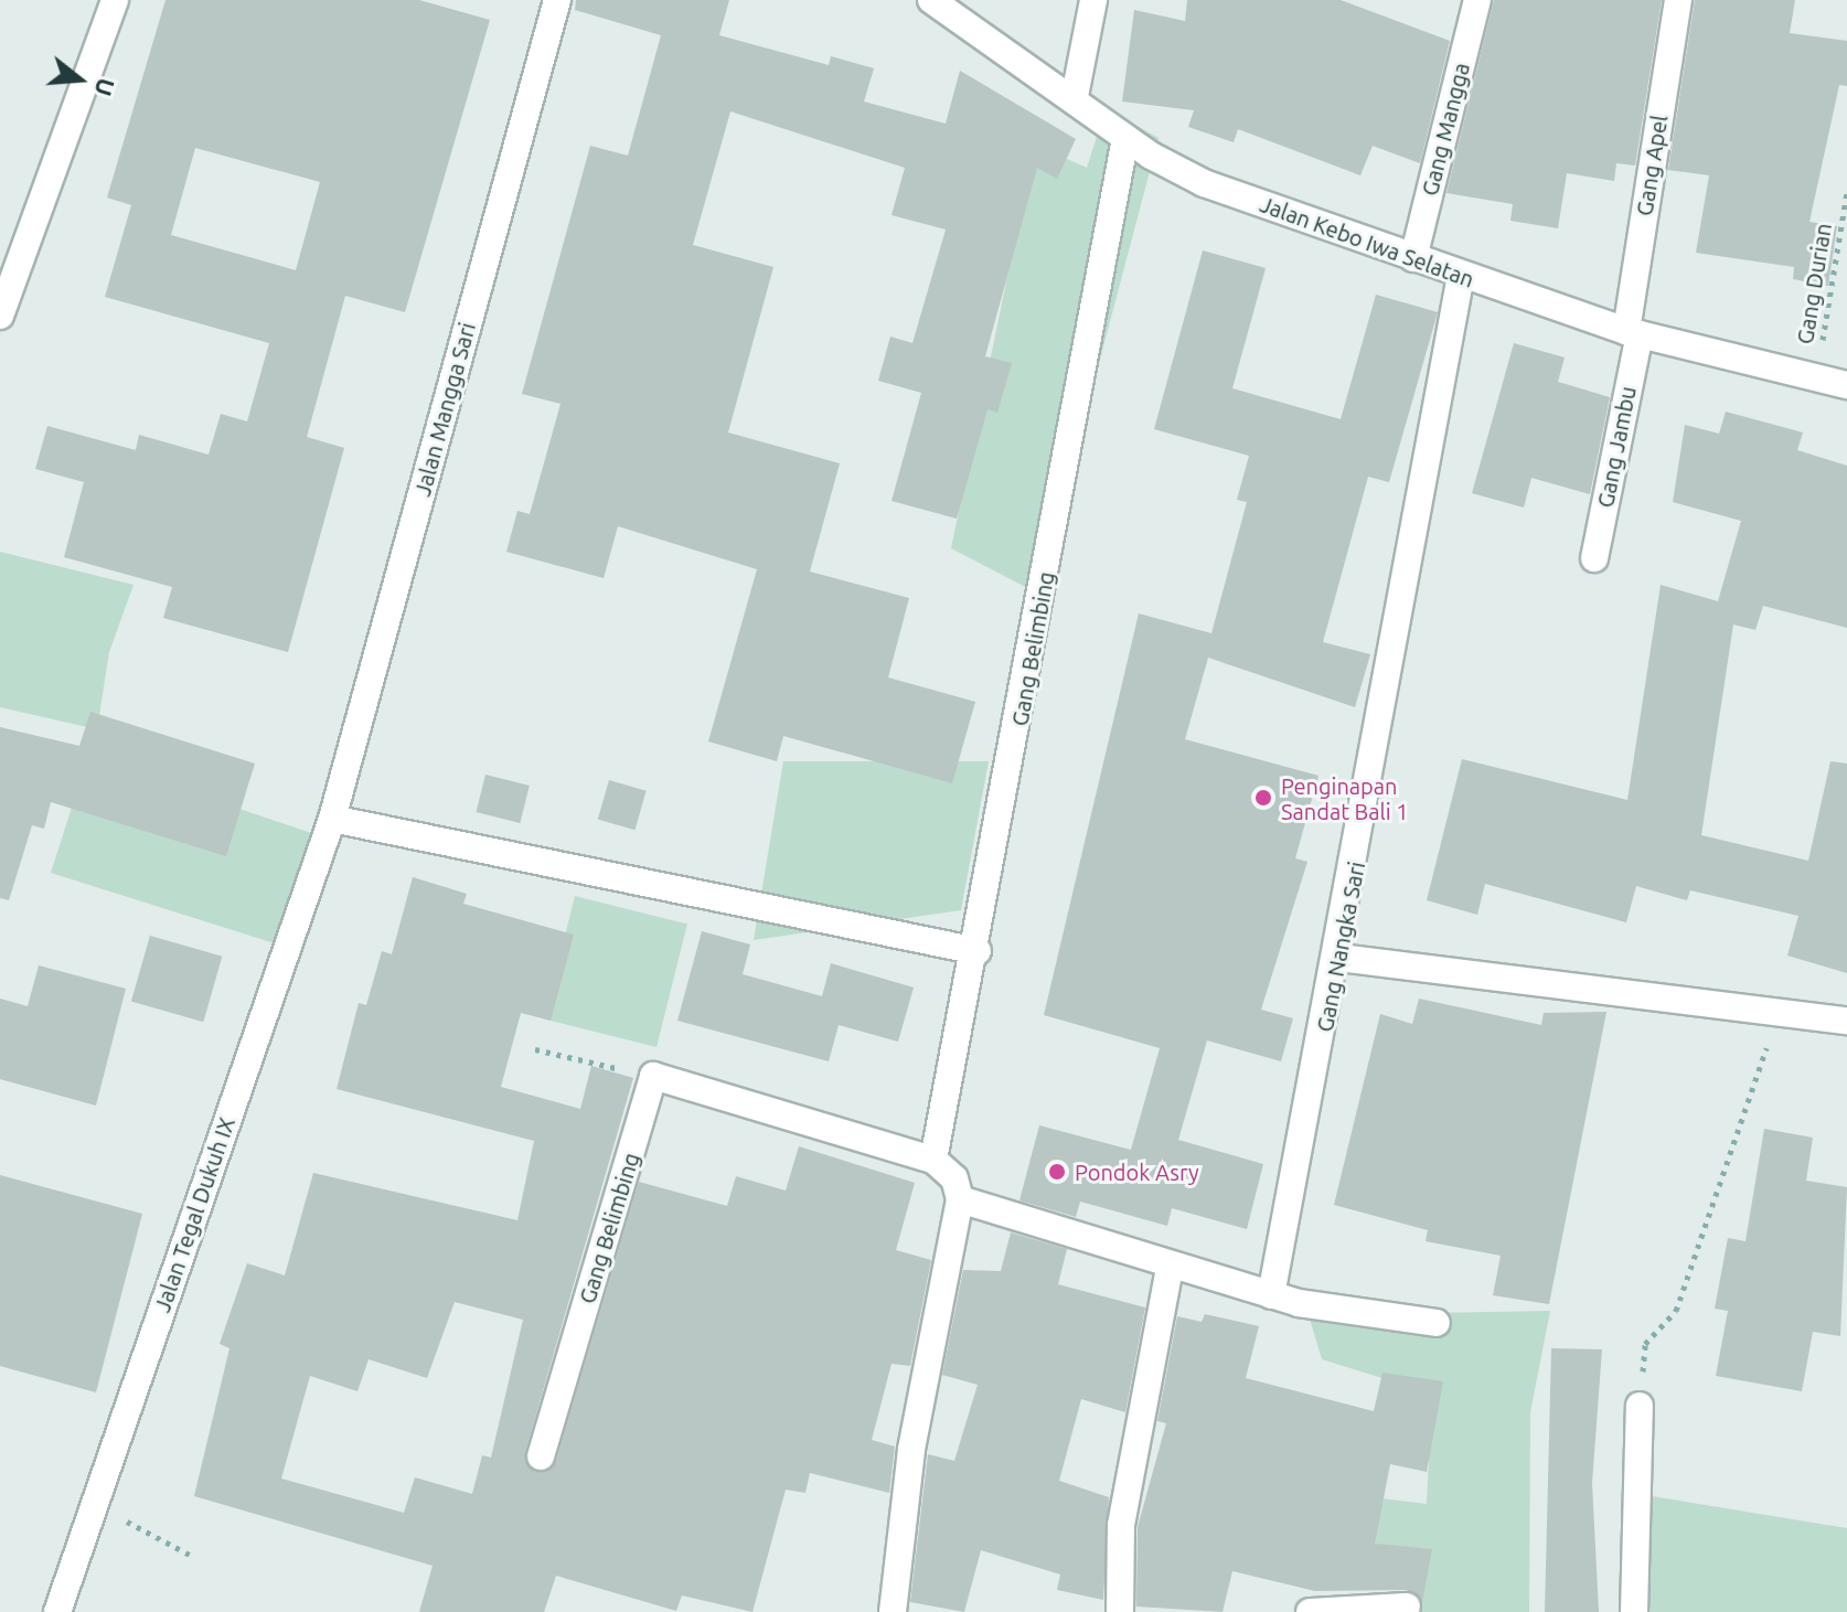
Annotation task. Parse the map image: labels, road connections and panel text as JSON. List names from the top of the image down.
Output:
{
  "streets": {
    "street": [
      "Gang Mangga",
      "Gang Apel",
      "Jalan Kebo Iwa Selatan",
      "Jalan Mangga Sari",
      "Gang Jambu",
      "Gang Belimbing",
      "Gang Nangka Sari",
      "Jalan Tegal Dukuh IX"
    ],
    "path": ["Gang Durian"]
  },
  "crossings": [
    ["Gang Mangga", "Jalan Kebo Iwa Selatan"],
    ["Gang Apel", "Jalan Kebo Iwa Selatan"],
    ["Gang Apel", "Gang Jambu"],
    ["Jalan Kebo Iwa Selatan", "Gang Durian"],
    ["Jalan Kebo Iwa Selatan", "Gang Jambu"],
    ["Jalan Kebo Iwa Selatan", "Gang Belimbing"],
    ["Jalan Kebo Iwa Selatan", "Gang Nangka Sari"],
    ["Jalan Mangga Sari", "Jalan Tegal Dukuh IX"]
  ],
  "places": ["Penginapan Sandat Bali 1", "Pondok Asry"],
  "north": "right"
}
